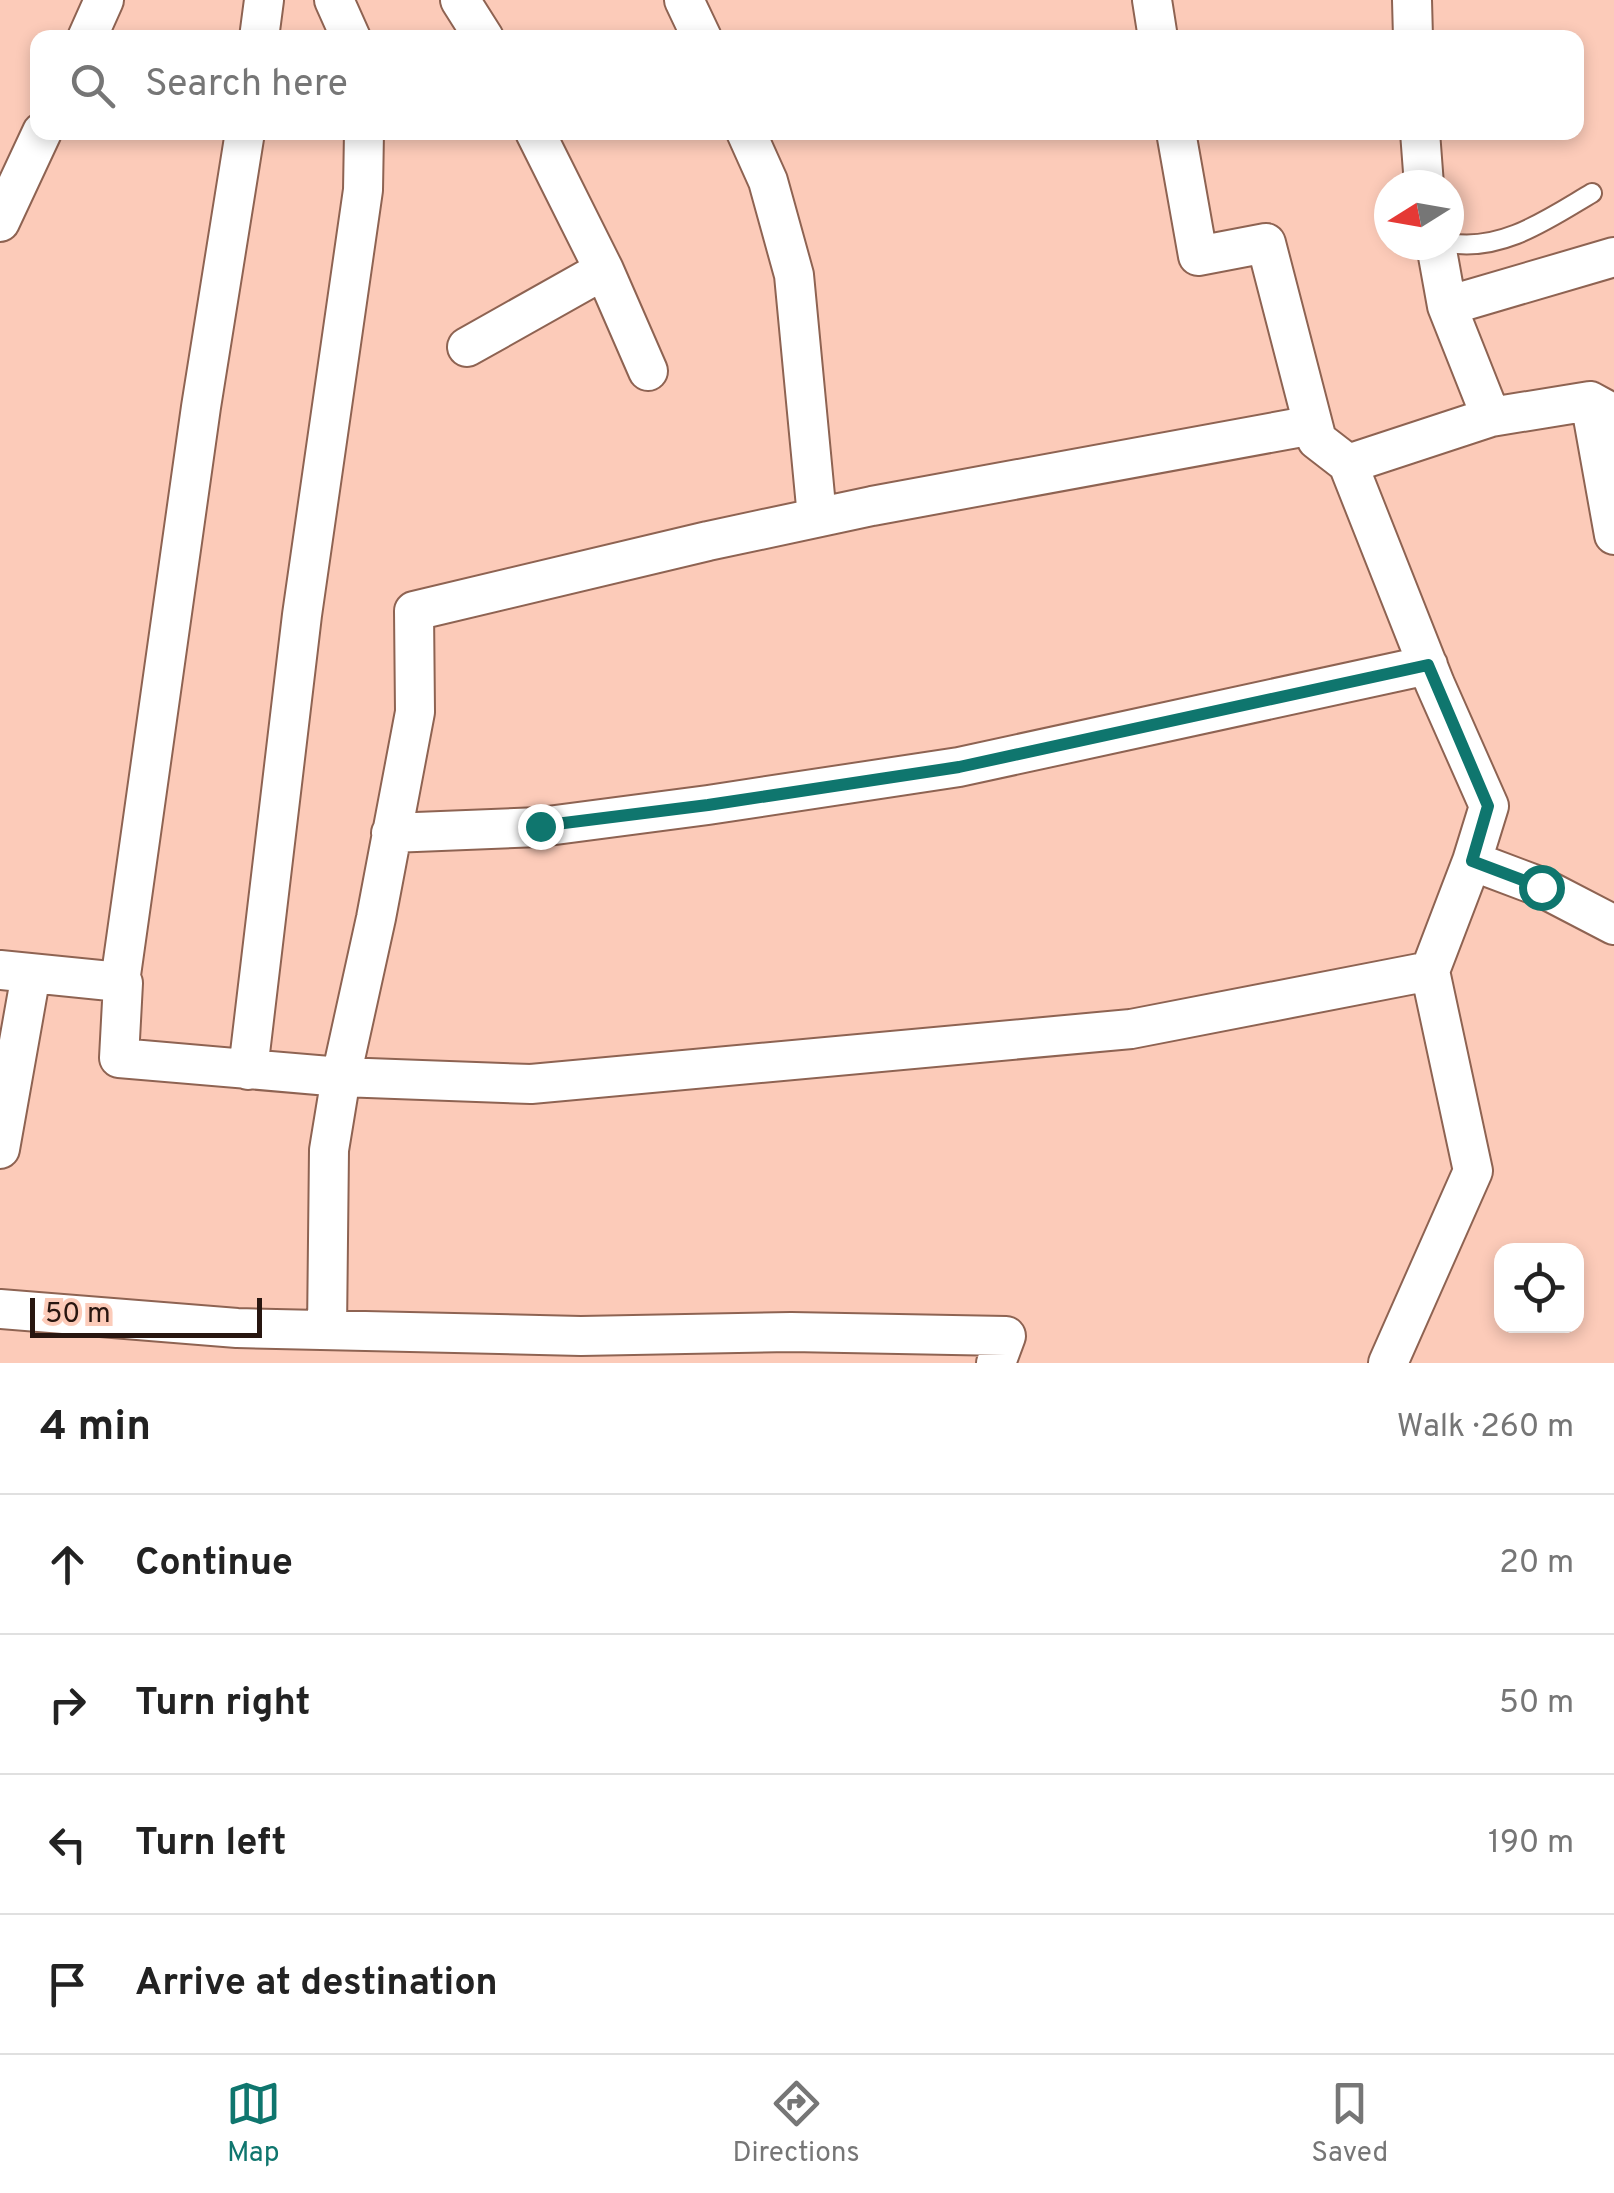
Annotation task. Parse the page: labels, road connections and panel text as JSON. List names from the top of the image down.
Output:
{
  "scale_bar": "50 m",
  "north": "left",
  "page": {
    "search": "Search here",
    "scale": "50 m",
    "heading": ["4 min", "Walk · 260 m"],
    "list": [
      ["Continue", "20 m"],
      ["Turn right", "50 m"],
      ["Turn left", "190 m"],
      "Arrive at destination"
    ],
    "nav": ["Map", "Directions", "Saved"]
  }
}
